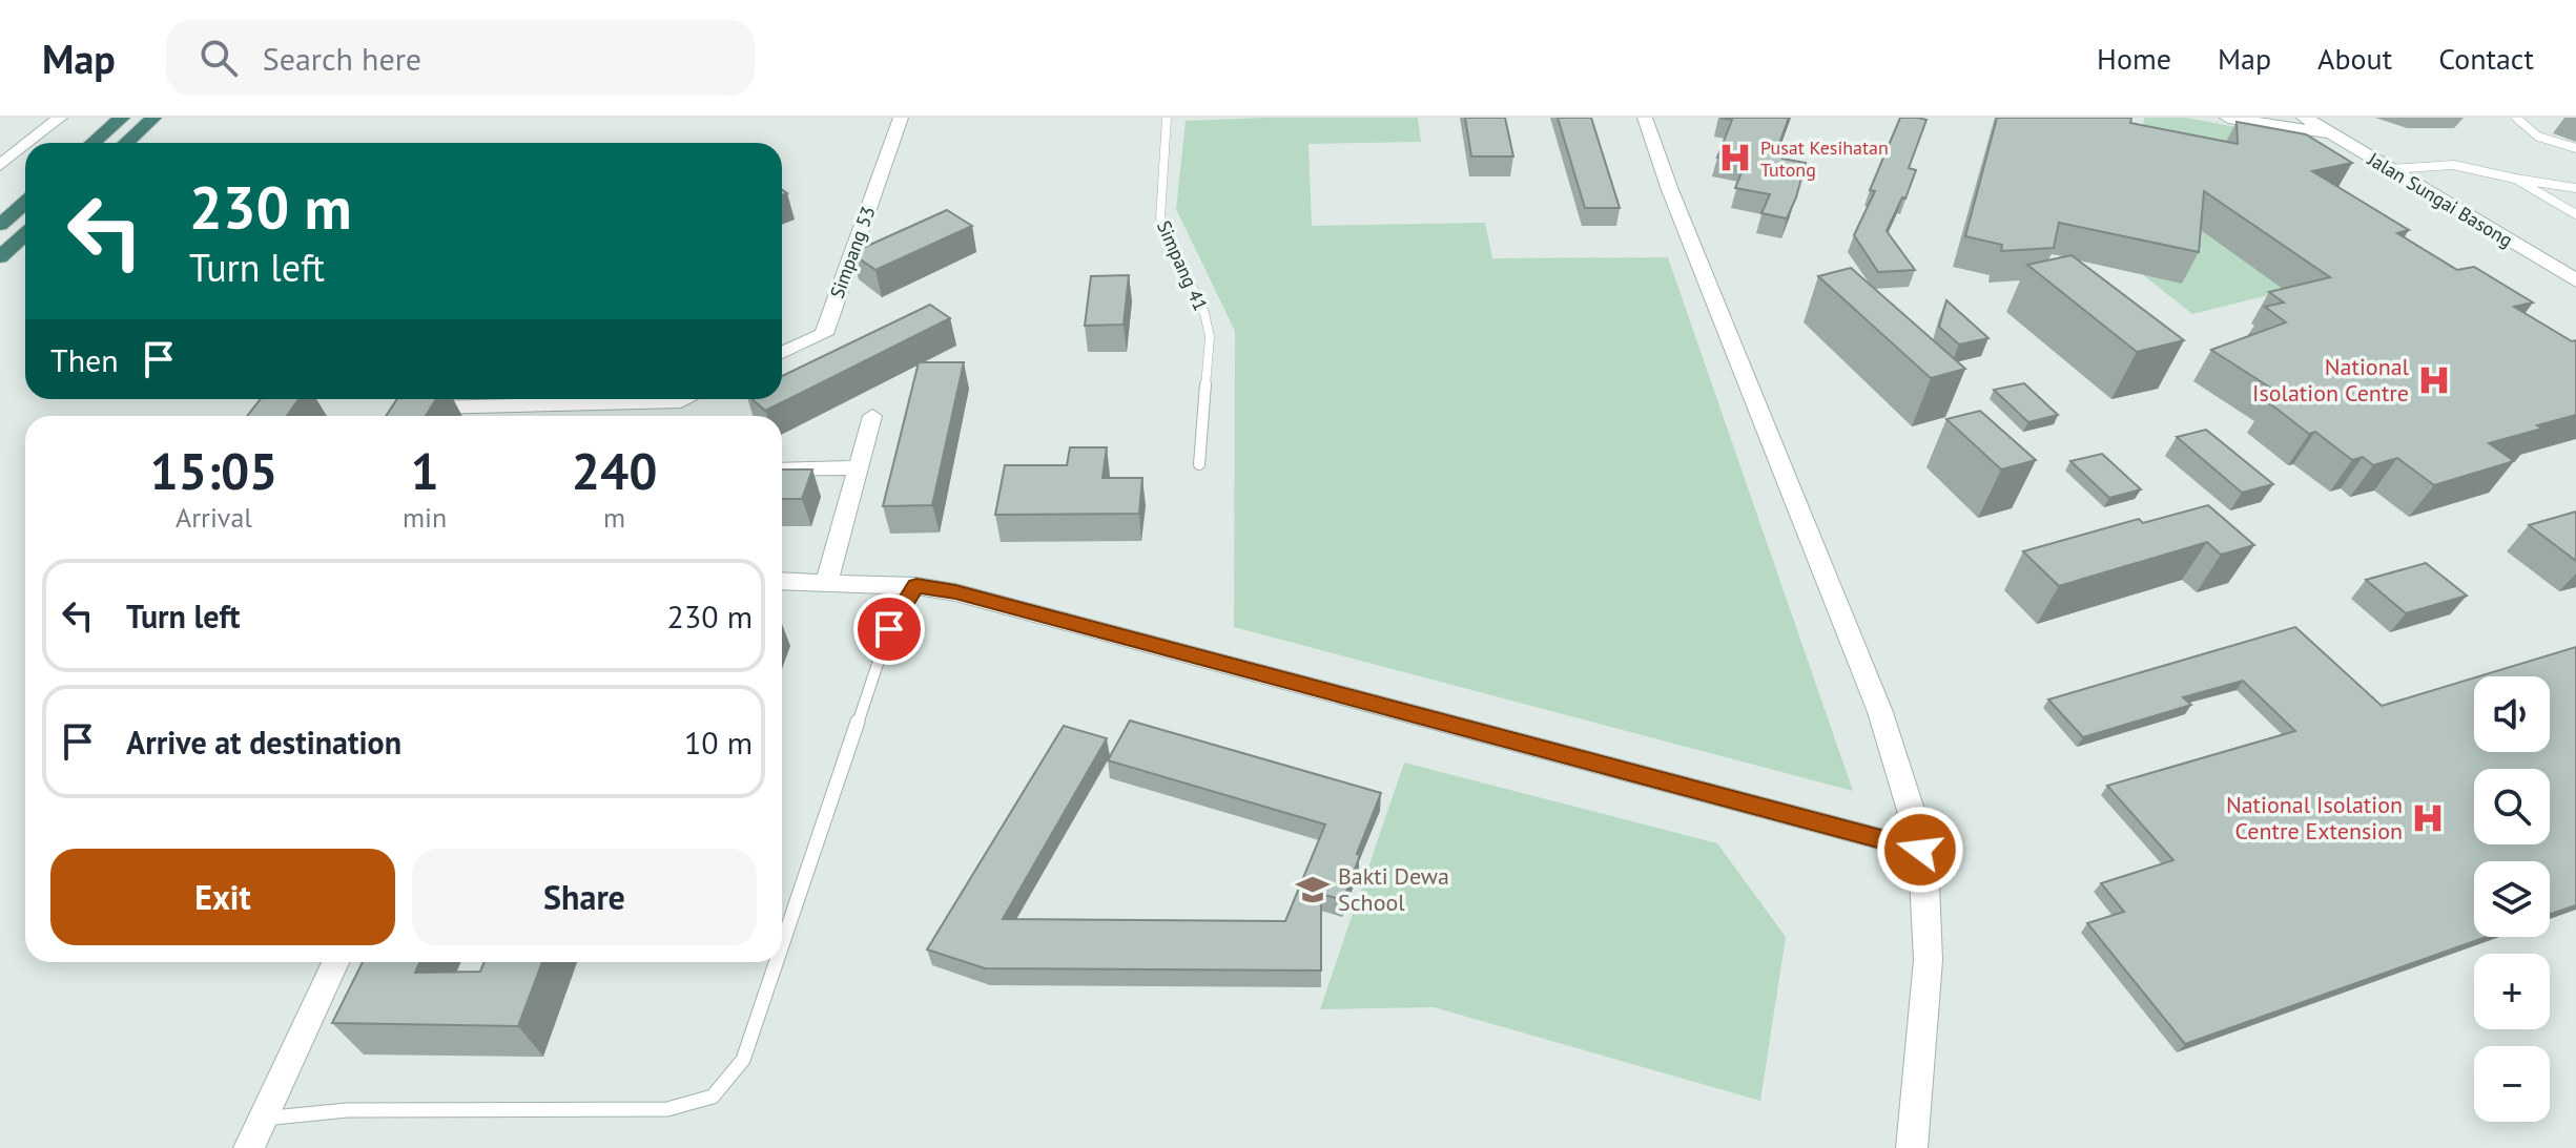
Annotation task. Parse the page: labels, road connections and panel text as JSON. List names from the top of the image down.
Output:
{
  "streets": {
    "street": ["Jalan Sungai Basong", "Simpang 53"],
    "lane": ["Simpang 41"]
  },
  "places": {
    "hospital": ["Pusat Kesihatan Tutong", "National Isolation Centre", "National Isolation Centre Extension"],
    "school or university": ["Bakti Dewa School"]
  },
  "page": {
    "header": "Map",
    "search": "Search here",
    "nav": [
      "Home",
      "Map",
      "About",
      "Contact"
    ],
    "turn": ["230 m", "Turn left"],
    "then": "Then",
    "eta": [
      "15:05",
      "Arrival",
      "1",
      "min",
      "240",
      "m"
    ],
    "list": [
      {
        "name": "Turn left",
        "value": "230 m"
      },
      {
        "name": "Arrive at destination",
        "value": "10 m"
      }
    ],
    "map_buttons": ["+", "−"],
    "buttons": ["Exit", "Share"]
  }
}
